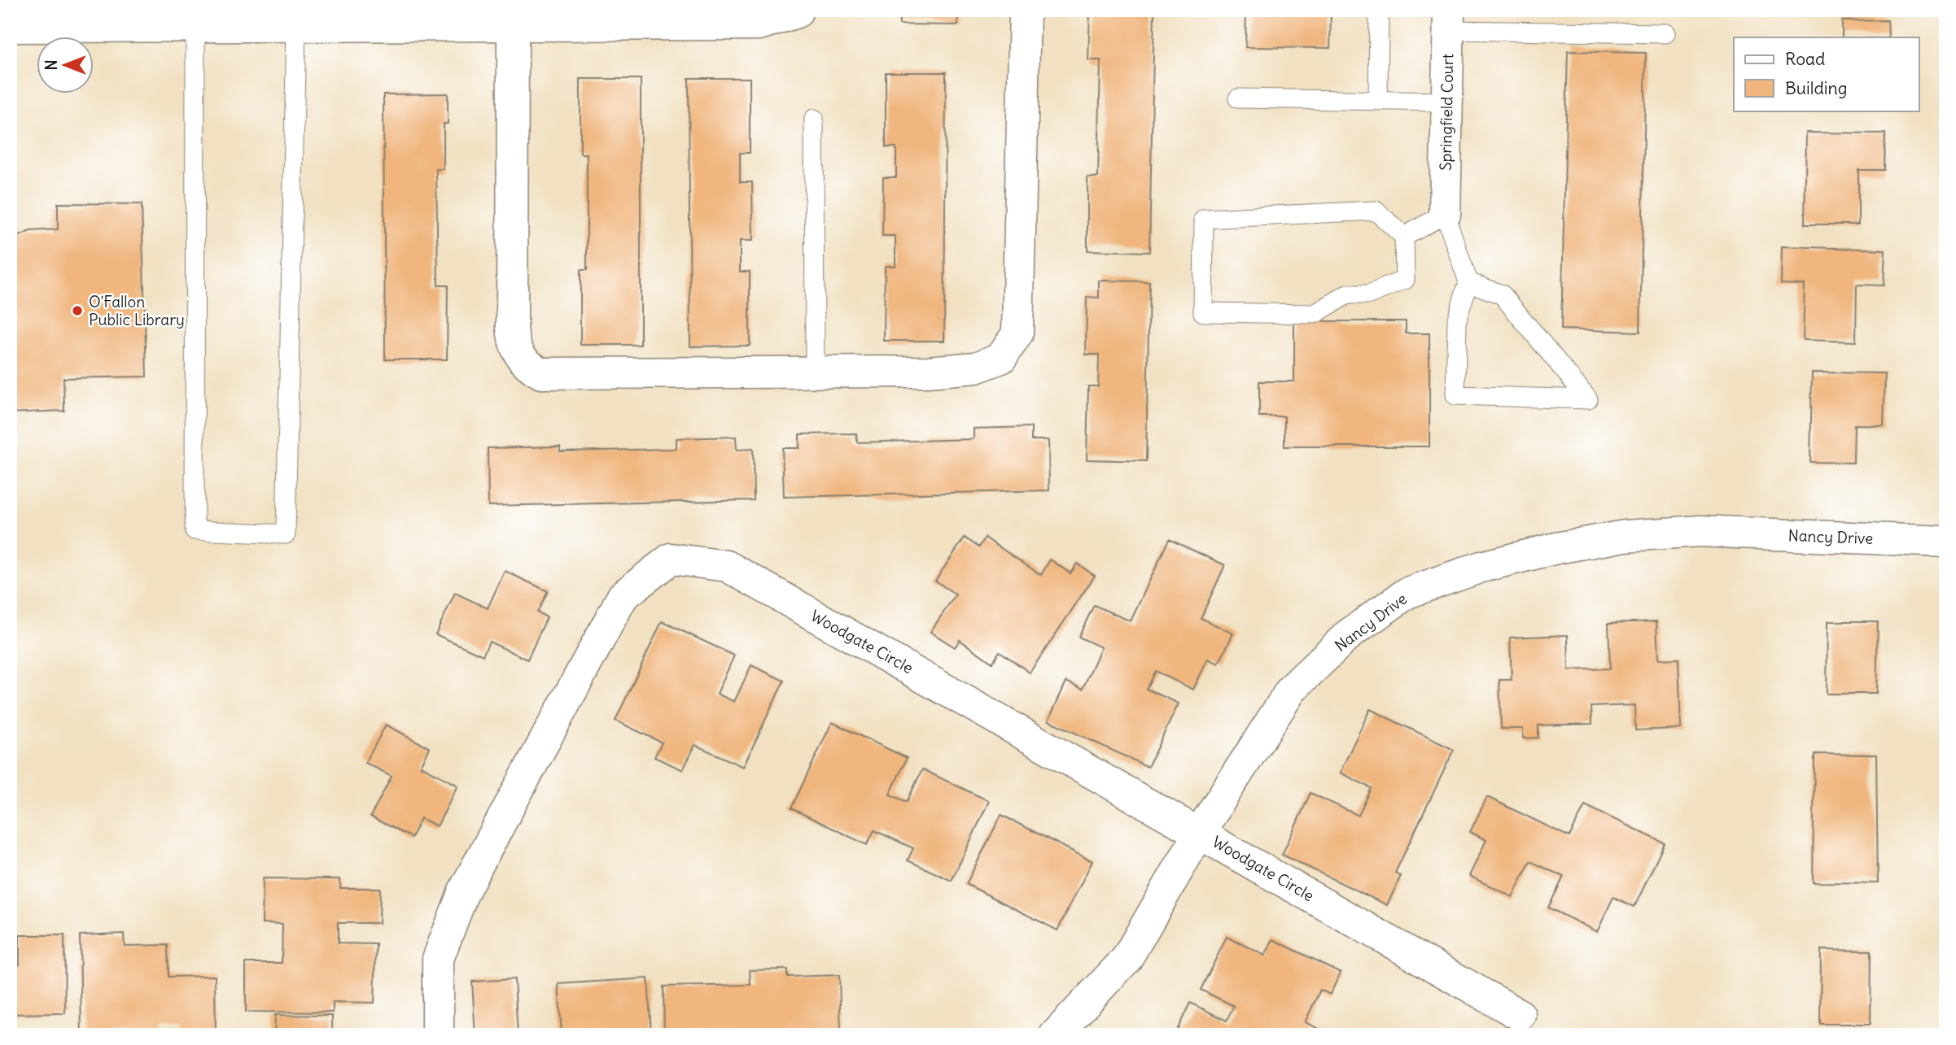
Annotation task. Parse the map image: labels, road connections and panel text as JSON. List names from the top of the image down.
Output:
{
  "streets": {
    "street": ["Springfield Court", "Nancy Drive", "Woodgate Circle"]
  },
  "crossings": [
    ["Nancy Drive", "Woodgate Circle"]
  ],
  "places": ["O'Fallon Public Library"],
  "legend": ["Road", "Building"],
  "north": "left"
}
